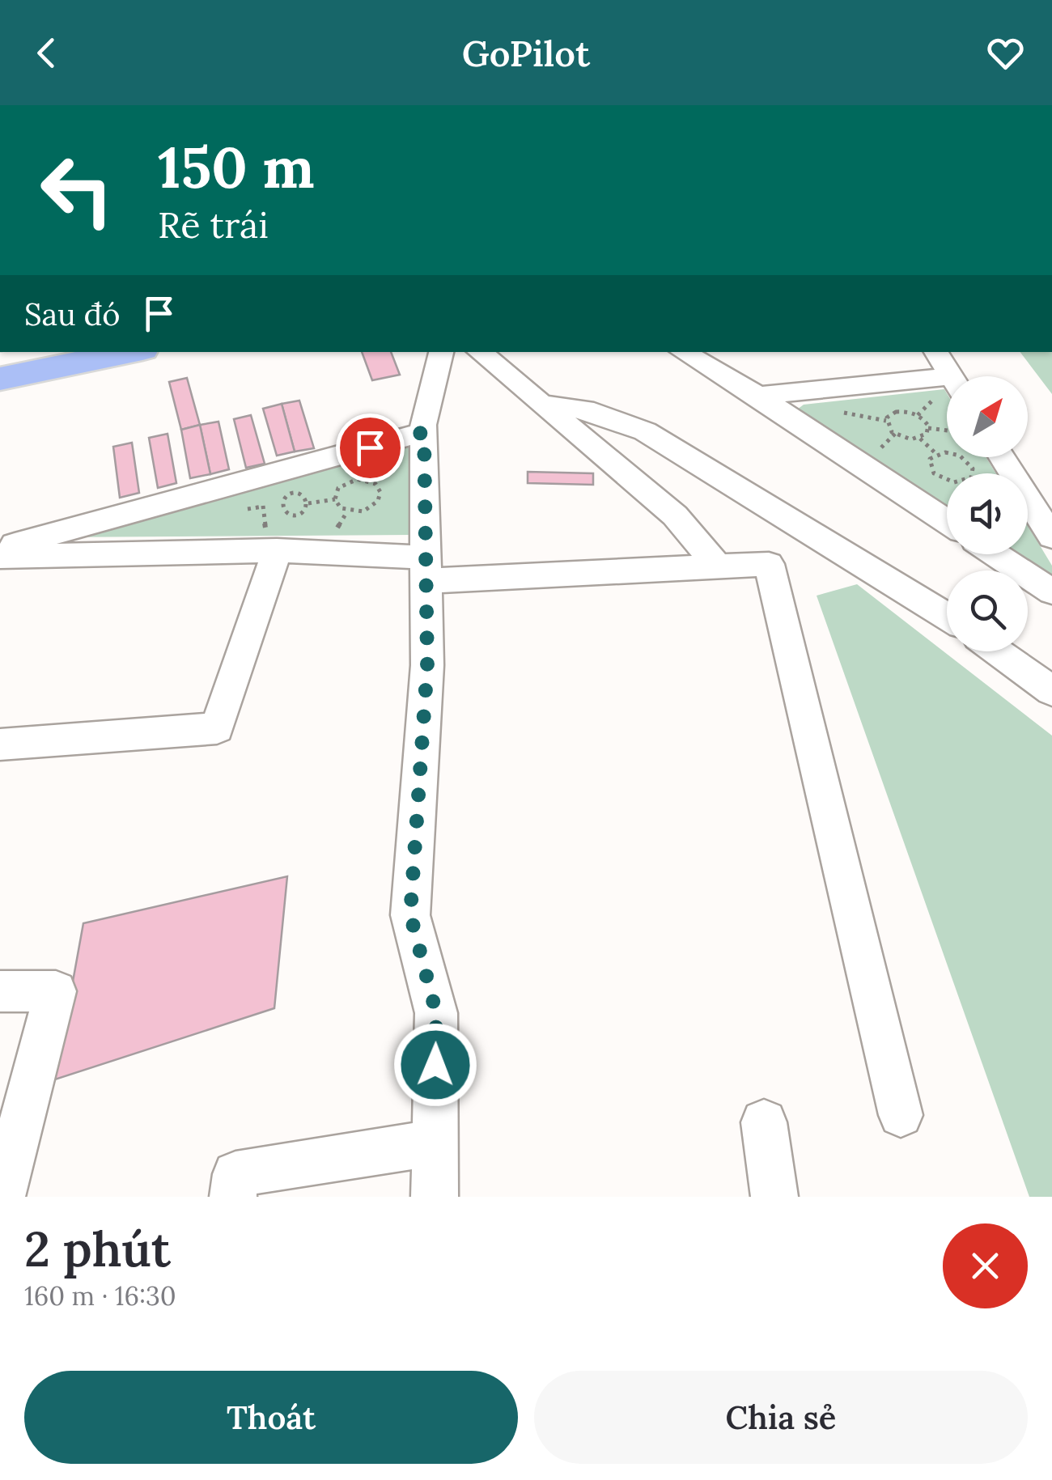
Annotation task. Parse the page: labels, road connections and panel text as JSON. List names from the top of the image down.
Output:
{
  "north": "top right",
  "page": {
    "header": "GoPilot",
    "turn": ["150 m", "Rẽ trái"],
    "then": "Sau đó",
    "heading": ["2 phút", "160 m · 16:30"],
    "buttons": ["Thoát", "Chia sẻ"]
  }
}
